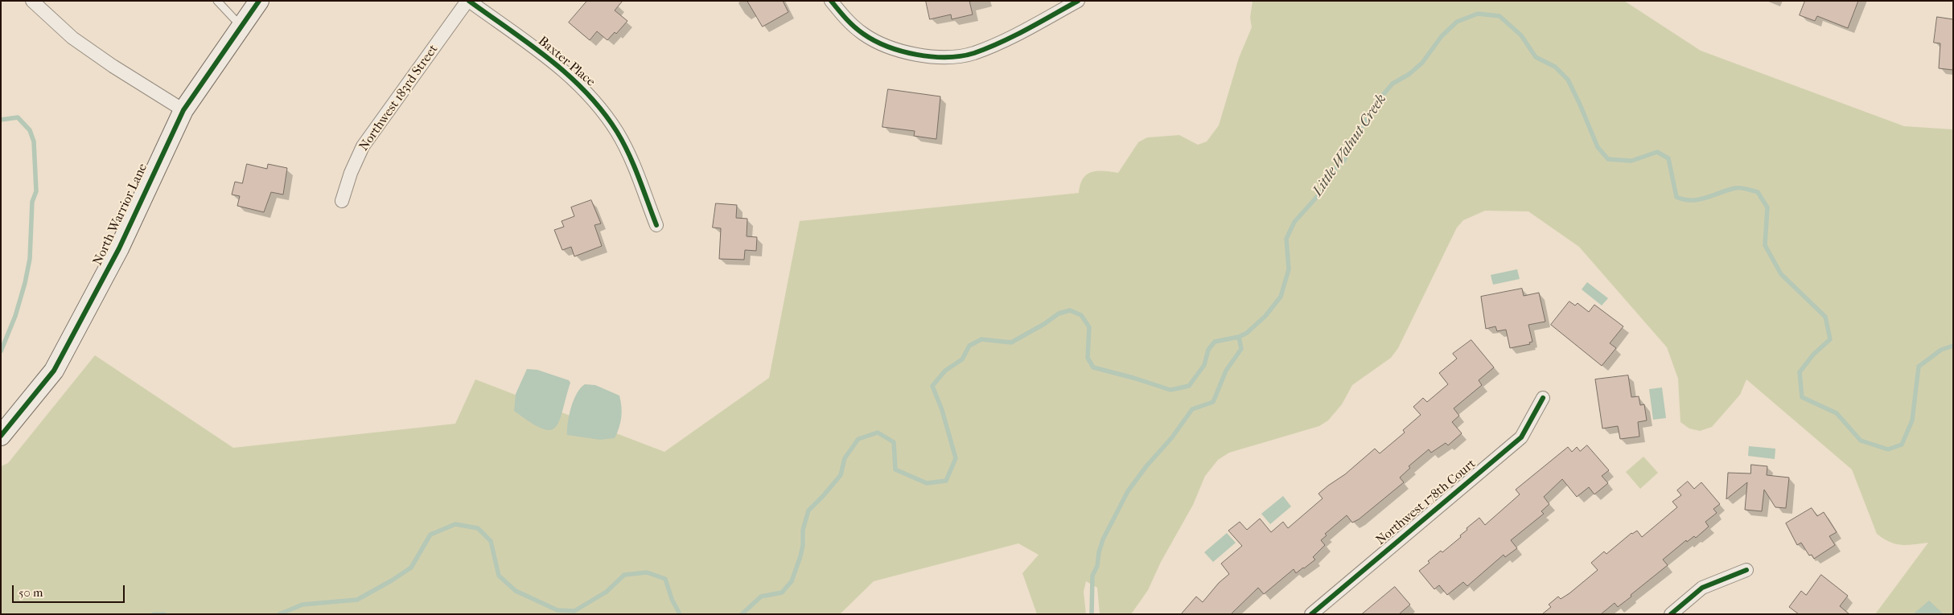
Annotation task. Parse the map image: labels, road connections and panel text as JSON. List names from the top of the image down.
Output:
{
  "streets": {
    "street": [
      "Baxter Place",
      "Northwest 183rd Street",
      "North Warrior Lane",
      "Northwest 178th Court"
    ]
  },
  "crossings": [
    ["Baxter Place", "Northwest 183rd Street"]
  ],
  "water": ["Little Walnut Creek"],
  "scale_bar": "50 m"
}
